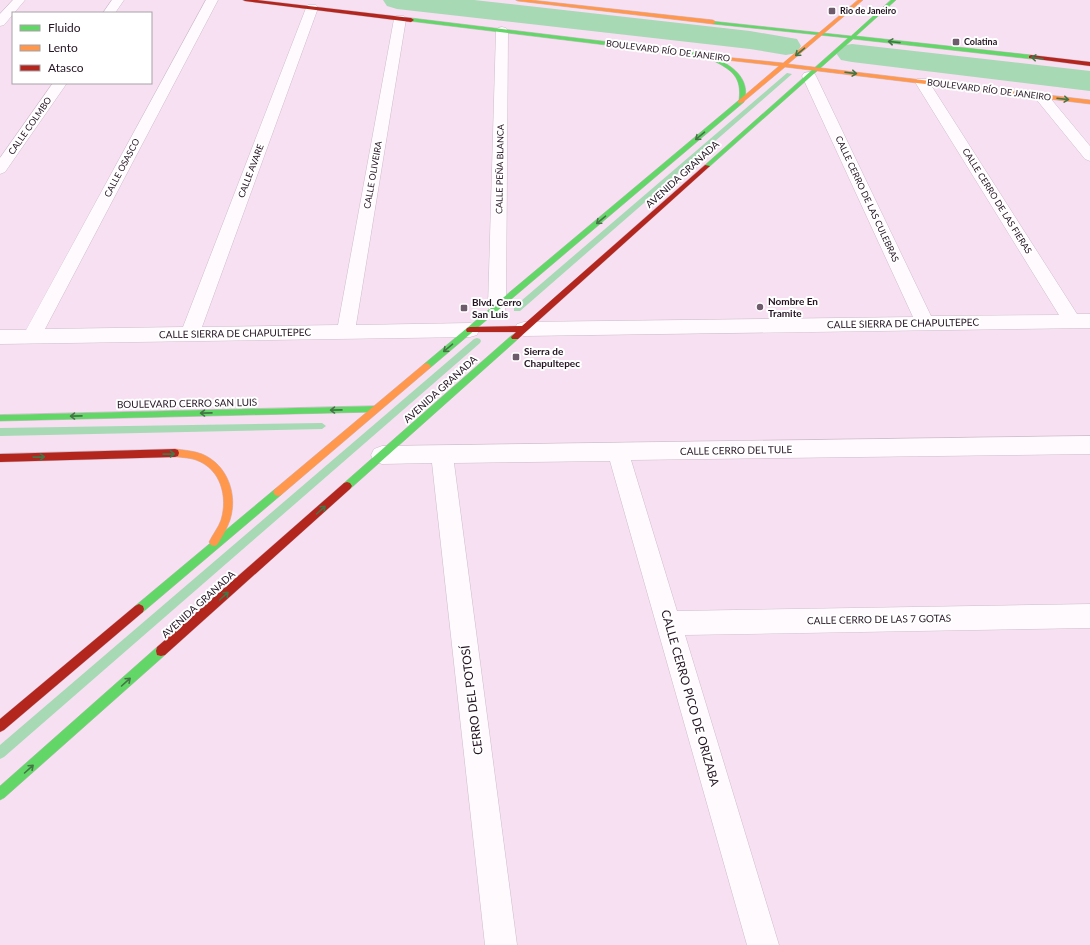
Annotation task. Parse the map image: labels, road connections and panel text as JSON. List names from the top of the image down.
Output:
{
  "streets": {
    "street": [
      "BOULEVARD RÍO DE JANEIRO",
      "CALLE COLMBO",
      "CALLE OSASCO",
      "CALLE PEÑA BLANCA",
      "CALLE AVARE",
      "AVENIDA GRANADA",
      "CALLE OLIVEIRA",
      "CALLE CERRO DE LAS CULEBRAS",
      "CALLE CERRO DE LAS FIERAS",
      "CALLE SIERRA DE CHAPULTEPEC",
      "BOULEVARD CERRO SAN LUIS",
      "CALLE CERRO DEL TULE",
      "CALLE CERRO DE LAS 7 GOTAS",
      "CALLE CERRO PICO DE ORIZABA",
      "CERRO DEL POTOSÍ"
    ]
  },
  "crossings": [
    ["BOULEVARD RÍO DE JANEIRO", "CALLE PEÑA BLANCA"],
    ["BOULEVARD RÍO DE JANEIRO", "CALLE AVARE"],
    ["BOULEVARD RÍO DE JANEIRO", "AVENIDA GRANADA"],
    ["BOULEVARD RÍO DE JANEIRO", "CALLE OLIVEIRA"],
    ["BOULEVARD RÍO DE JANEIRO", "CALLE CERRO DE LAS CULEBRAS"],
    ["BOULEVARD RÍO DE JANEIRO", "CALLE CERRO DE LAS FIERAS"],
    ["CALLE OSASCO", "CALLE SIERRA DE CHAPULTEPEC"],
    ["CALLE PEÑA BLANCA", "AVENIDA GRANADA"],
    ["CALLE AVARE", "CALLE SIERRA DE CHAPULTEPEC"],
    ["AVENIDA GRANADA", "CALLE CERRO DE LAS CULEBRAS"],
    ["AVENIDA GRANADA", "CALLE SIERRA DE CHAPULTEPEC"],
    ["AVENIDA GRANADA", "BOULEVARD CERRO SAN LUIS"],
    ["AVENIDA GRANADA", "CALLE CERRO DEL TULE"],
    ["CALLE OLIVEIRA", "CALLE SIERRA DE CHAPULTEPEC"],
    ["CALLE CERRO DE LAS CULEBRAS", "CALLE SIERRA DE CHAPULTEPEC"],
    ["CALLE CERRO DE LAS FIERAS", "CALLE SIERRA DE CHAPULTEPEC"],
    ["CALLE CERRO DEL TULE", "CALLE CERRO PICO DE ORIZABA"],
    ["CALLE CERRO DEL TULE", "CERRO DEL POTOSÍ"],
    ["CALLE CERRO DE LAS 7 GOTAS", "CALLE CERRO PICO DE ORIZABA"]
  ],
  "one_way": ["BOULEVARD CERRO SAN LUIS"],
  "places": {
    "transit": [
      "Rio de Janeiro",
      "Colatina",
      "Blvd. Cerro San Luis",
      "Sierra de Chapultepec"
    ],
    "other": ["Nombre En Tramite"]
  },
  "legend": ["Fluido", "Lento", "Atasco"]
}
